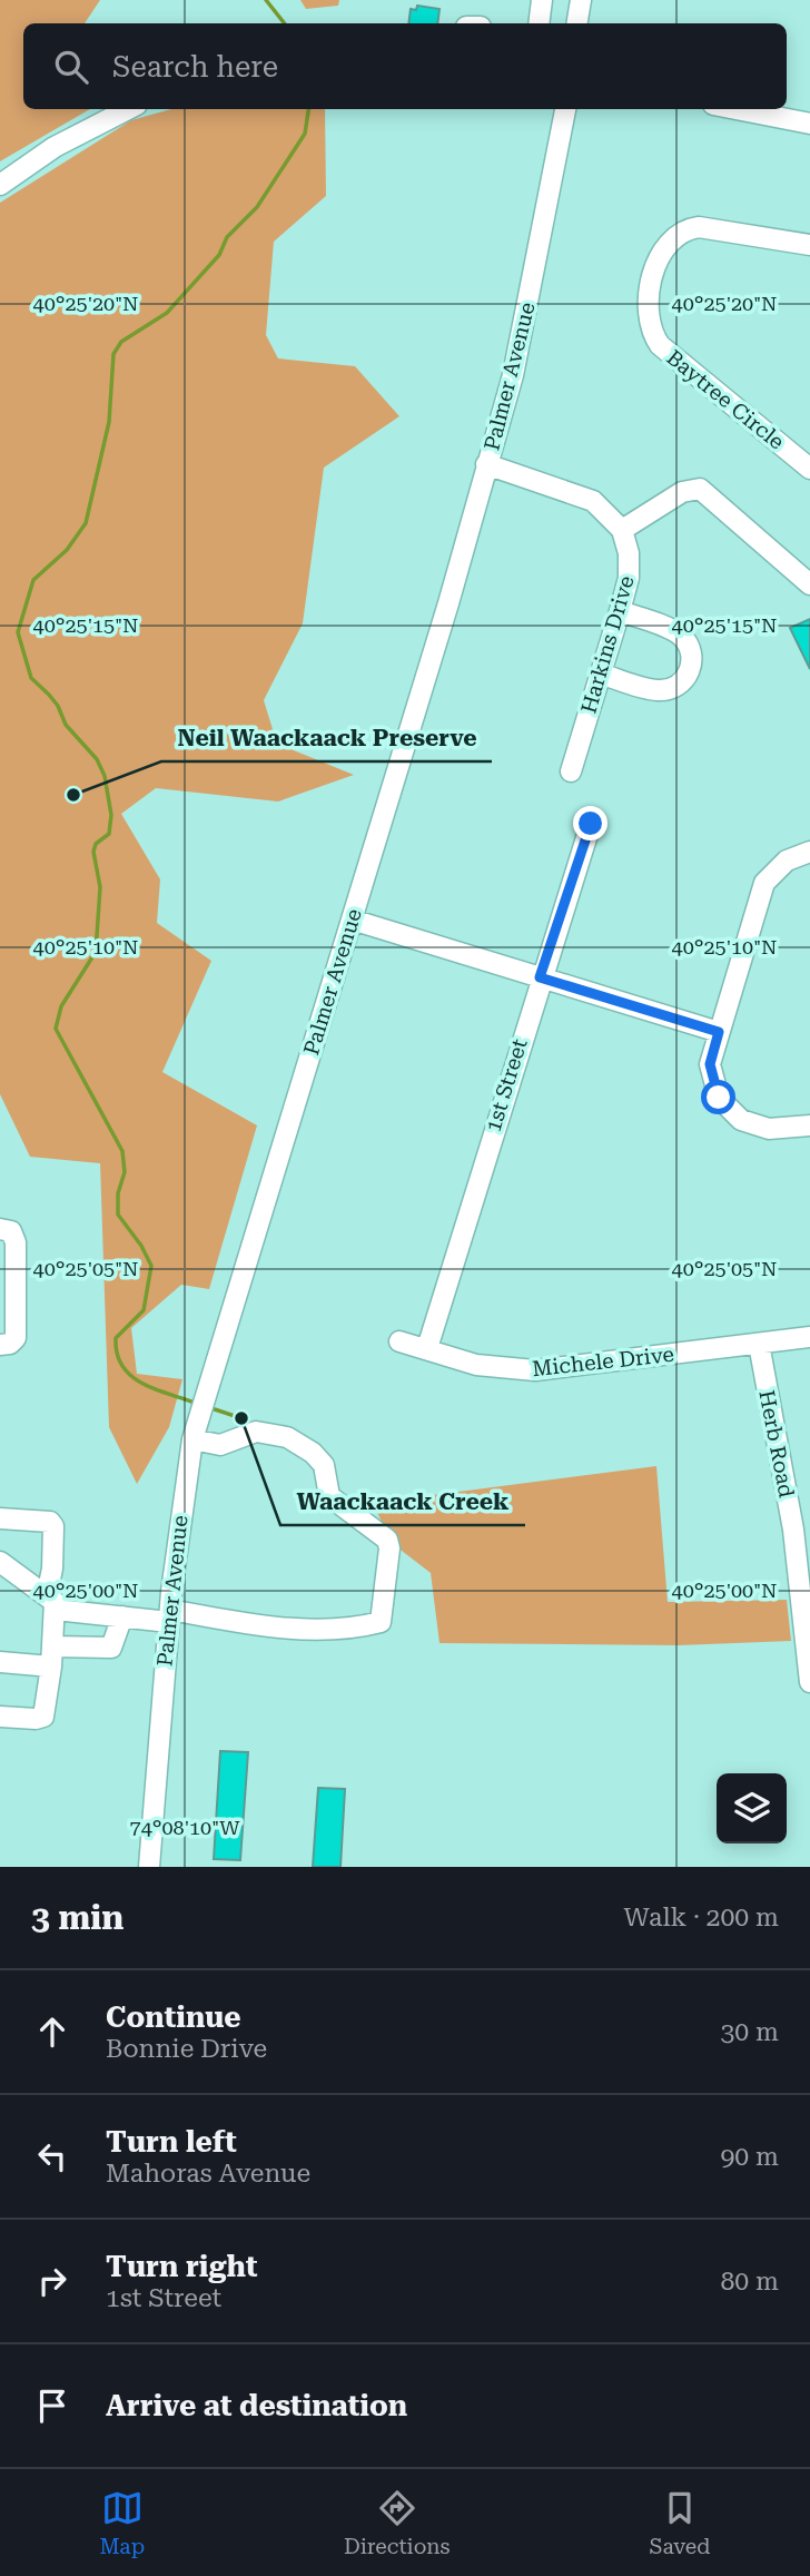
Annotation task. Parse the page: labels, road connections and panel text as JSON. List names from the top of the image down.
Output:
{
  "streets": {
    "street": [
      "Palmer Avenue",
      "Baytree Circle",
      "Harkins Drive",
      "1st Street",
      "Michele Drive",
      "Herb Road"
    ]
  },
  "crossings": [
    ["1st Street", "Michele Drive"],
    ["Michele Drive", "Herb Road"]
  ],
  "places": ["Neil Waackaack Preserve", "Waackaack Creek"],
  "page": {
    "search": "Search here",
    "heading": ["3 min", "Walk · 200 m"],
    "list": [
      ["Continue", "Bonnie Drive", "30 m"],
      ["Turn left", "Mahoras Avenue", "90 m"],
      ["Turn right", "1st Street", "80 m"],
      "Arrive at destination"
    ],
    "nav": ["Map", "Directions", "Saved"]
  },
  "coordinates": [
    "40°25'20\"N",
    "40°25'15\"N",
    "40°25'10\"N",
    "40°25'05\"N",
    "40°25'00\"N",
    "74°08'10\"W"
  ]
}
